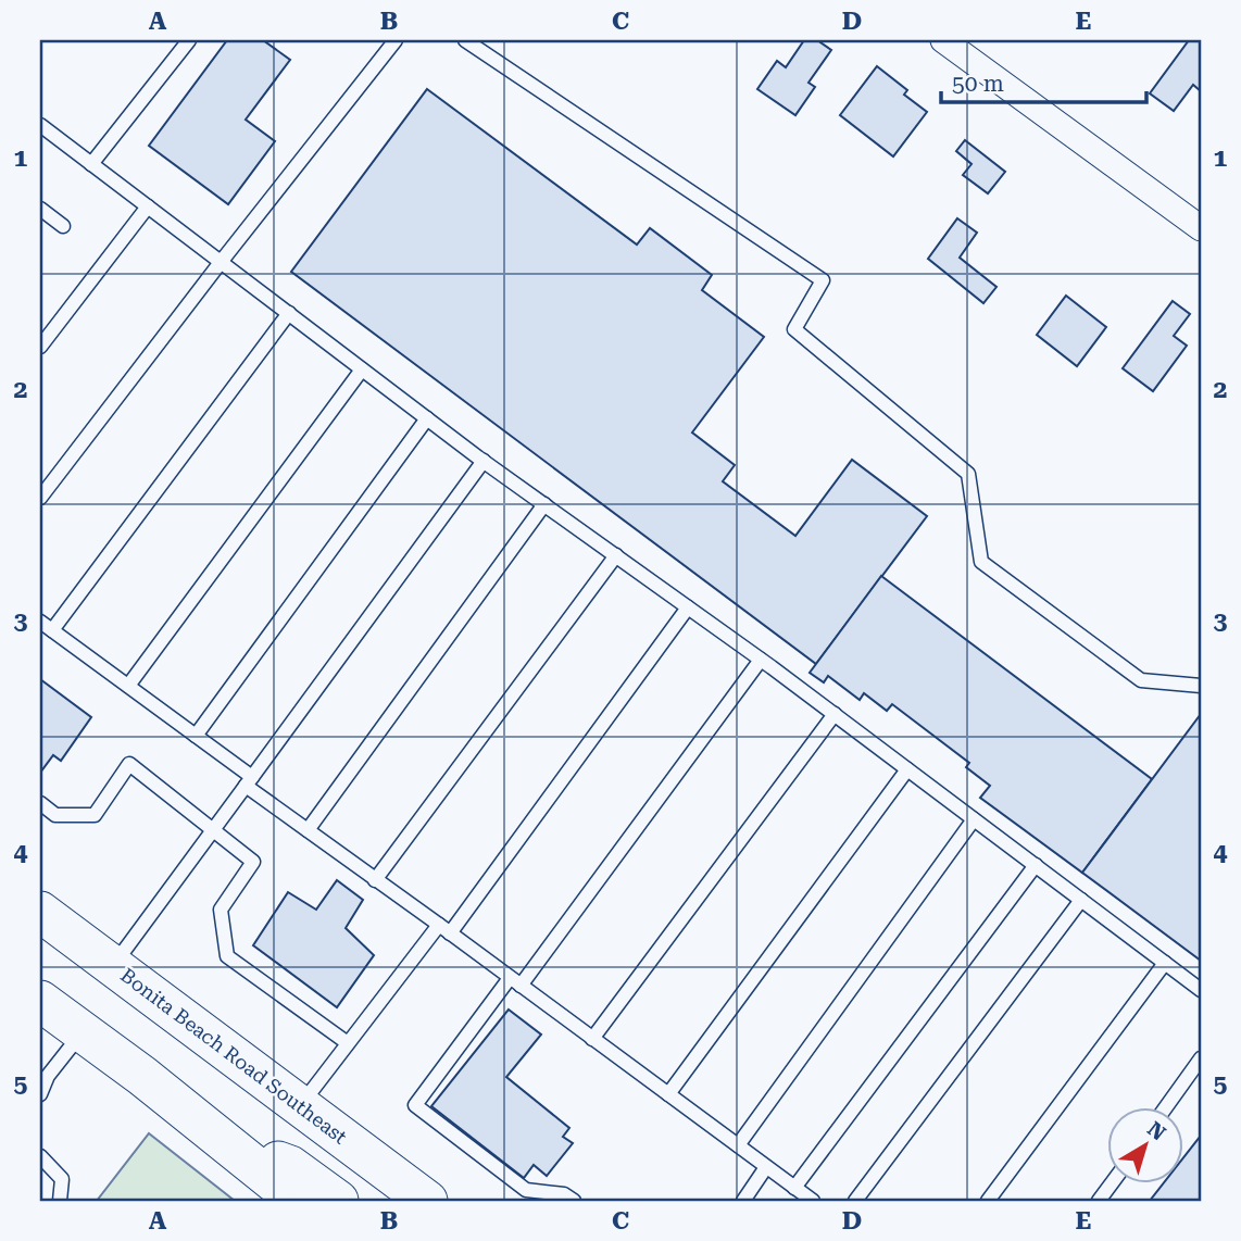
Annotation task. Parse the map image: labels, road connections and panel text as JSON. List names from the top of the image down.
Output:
{
  "streets": {
    "main road": ["Bonita Beach Road Southeast"]
  },
  "scale_bar": "50 m",
  "north": "top right",
  "grid": {
    "columns": [
      "A",
      "B",
      "C",
      "D",
      "E"
    ],
    "rows": [
      "1",
      "2",
      "3",
      "4",
      "5"
    ]
  }
}
